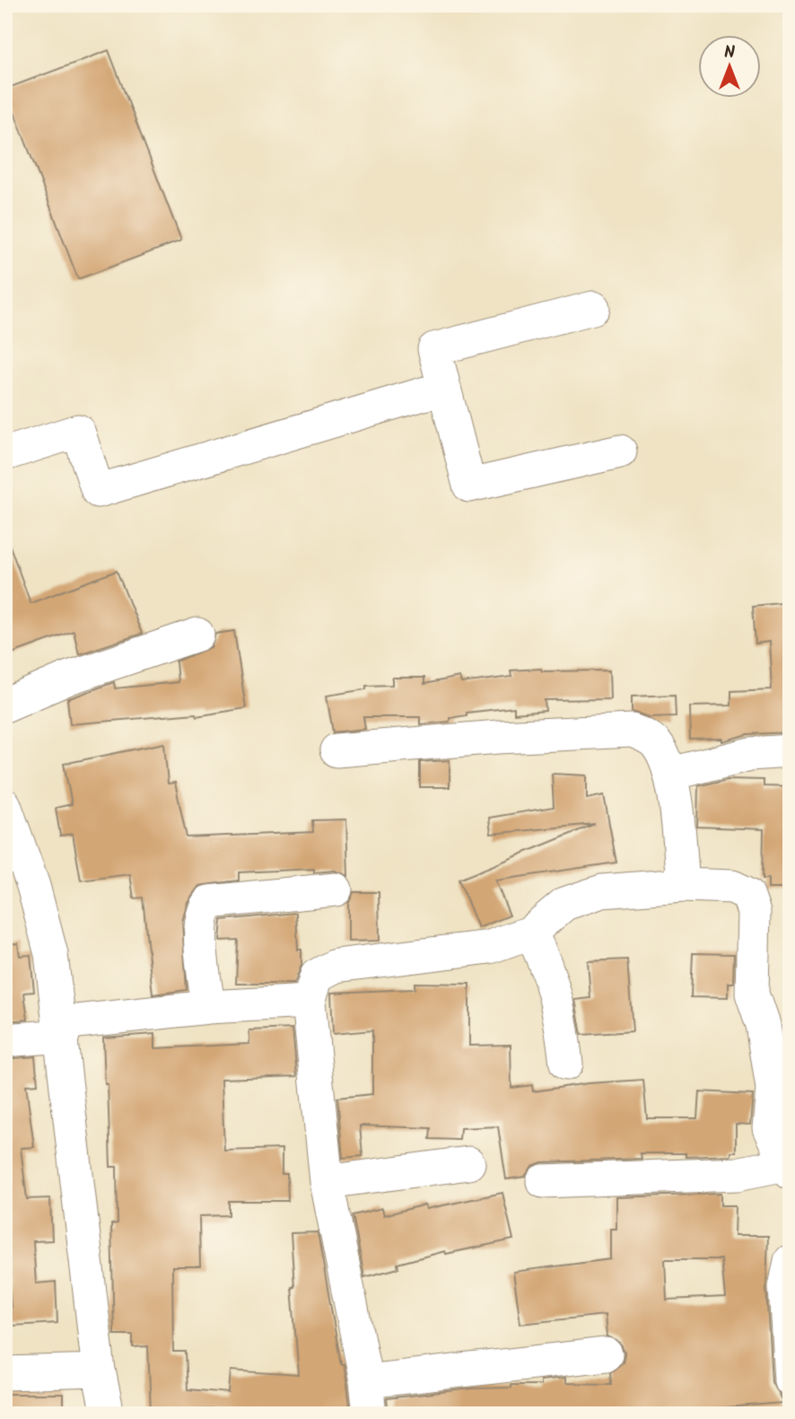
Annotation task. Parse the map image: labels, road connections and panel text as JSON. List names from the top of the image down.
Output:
{
  "north": "top"
}
